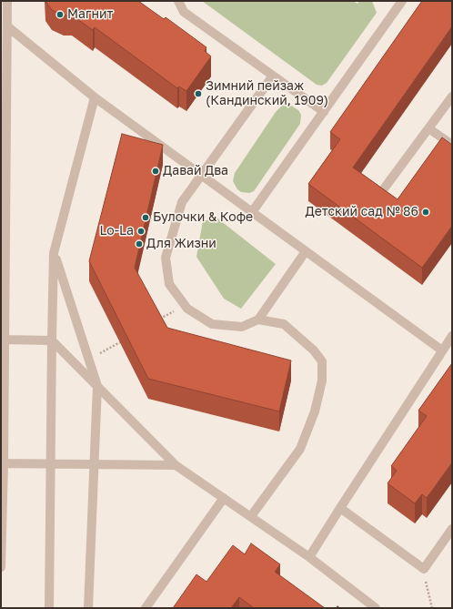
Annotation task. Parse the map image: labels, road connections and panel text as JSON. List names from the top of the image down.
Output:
{
  "places": [
    "Магнит",
    "Зимний пейзаж (Кандинский, 1909)",
    "Давай Два",
    "Детский сад № 86",
    "Булочки & Кофе",
    "Lo-La",
    "Для Жизни"
  ]
}
